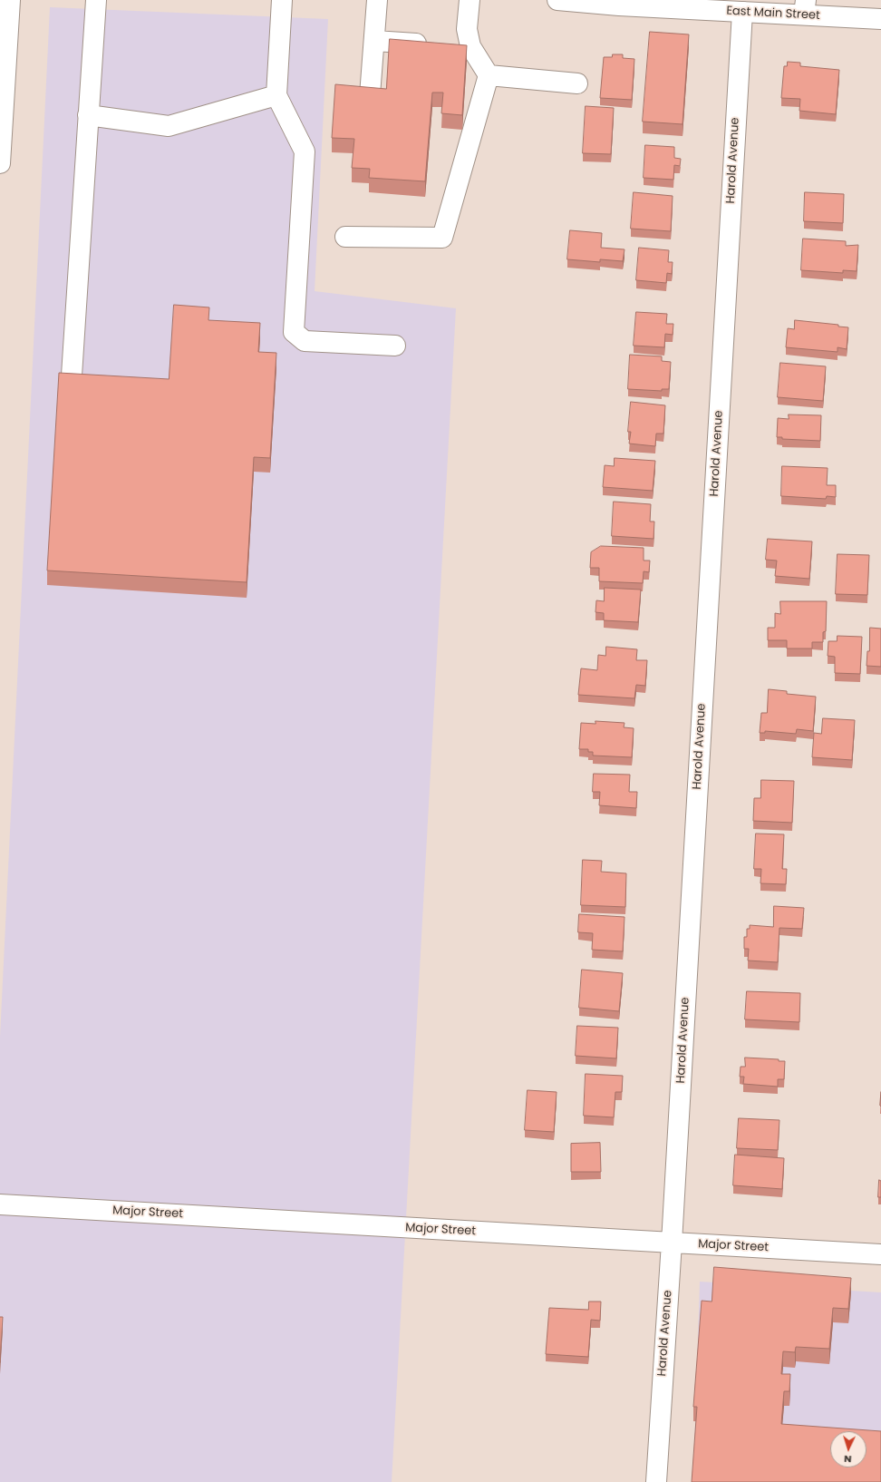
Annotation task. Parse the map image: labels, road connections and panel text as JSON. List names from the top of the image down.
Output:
{
  "streets": {
    "street": ["East Main Street", "Harold Avenue", "Major Street"]
  },
  "crossings": [
    ["East Main Street", "Harold Avenue"],
    ["Harold Avenue", "Major Street"]
  ],
  "north": "bottom"
}
